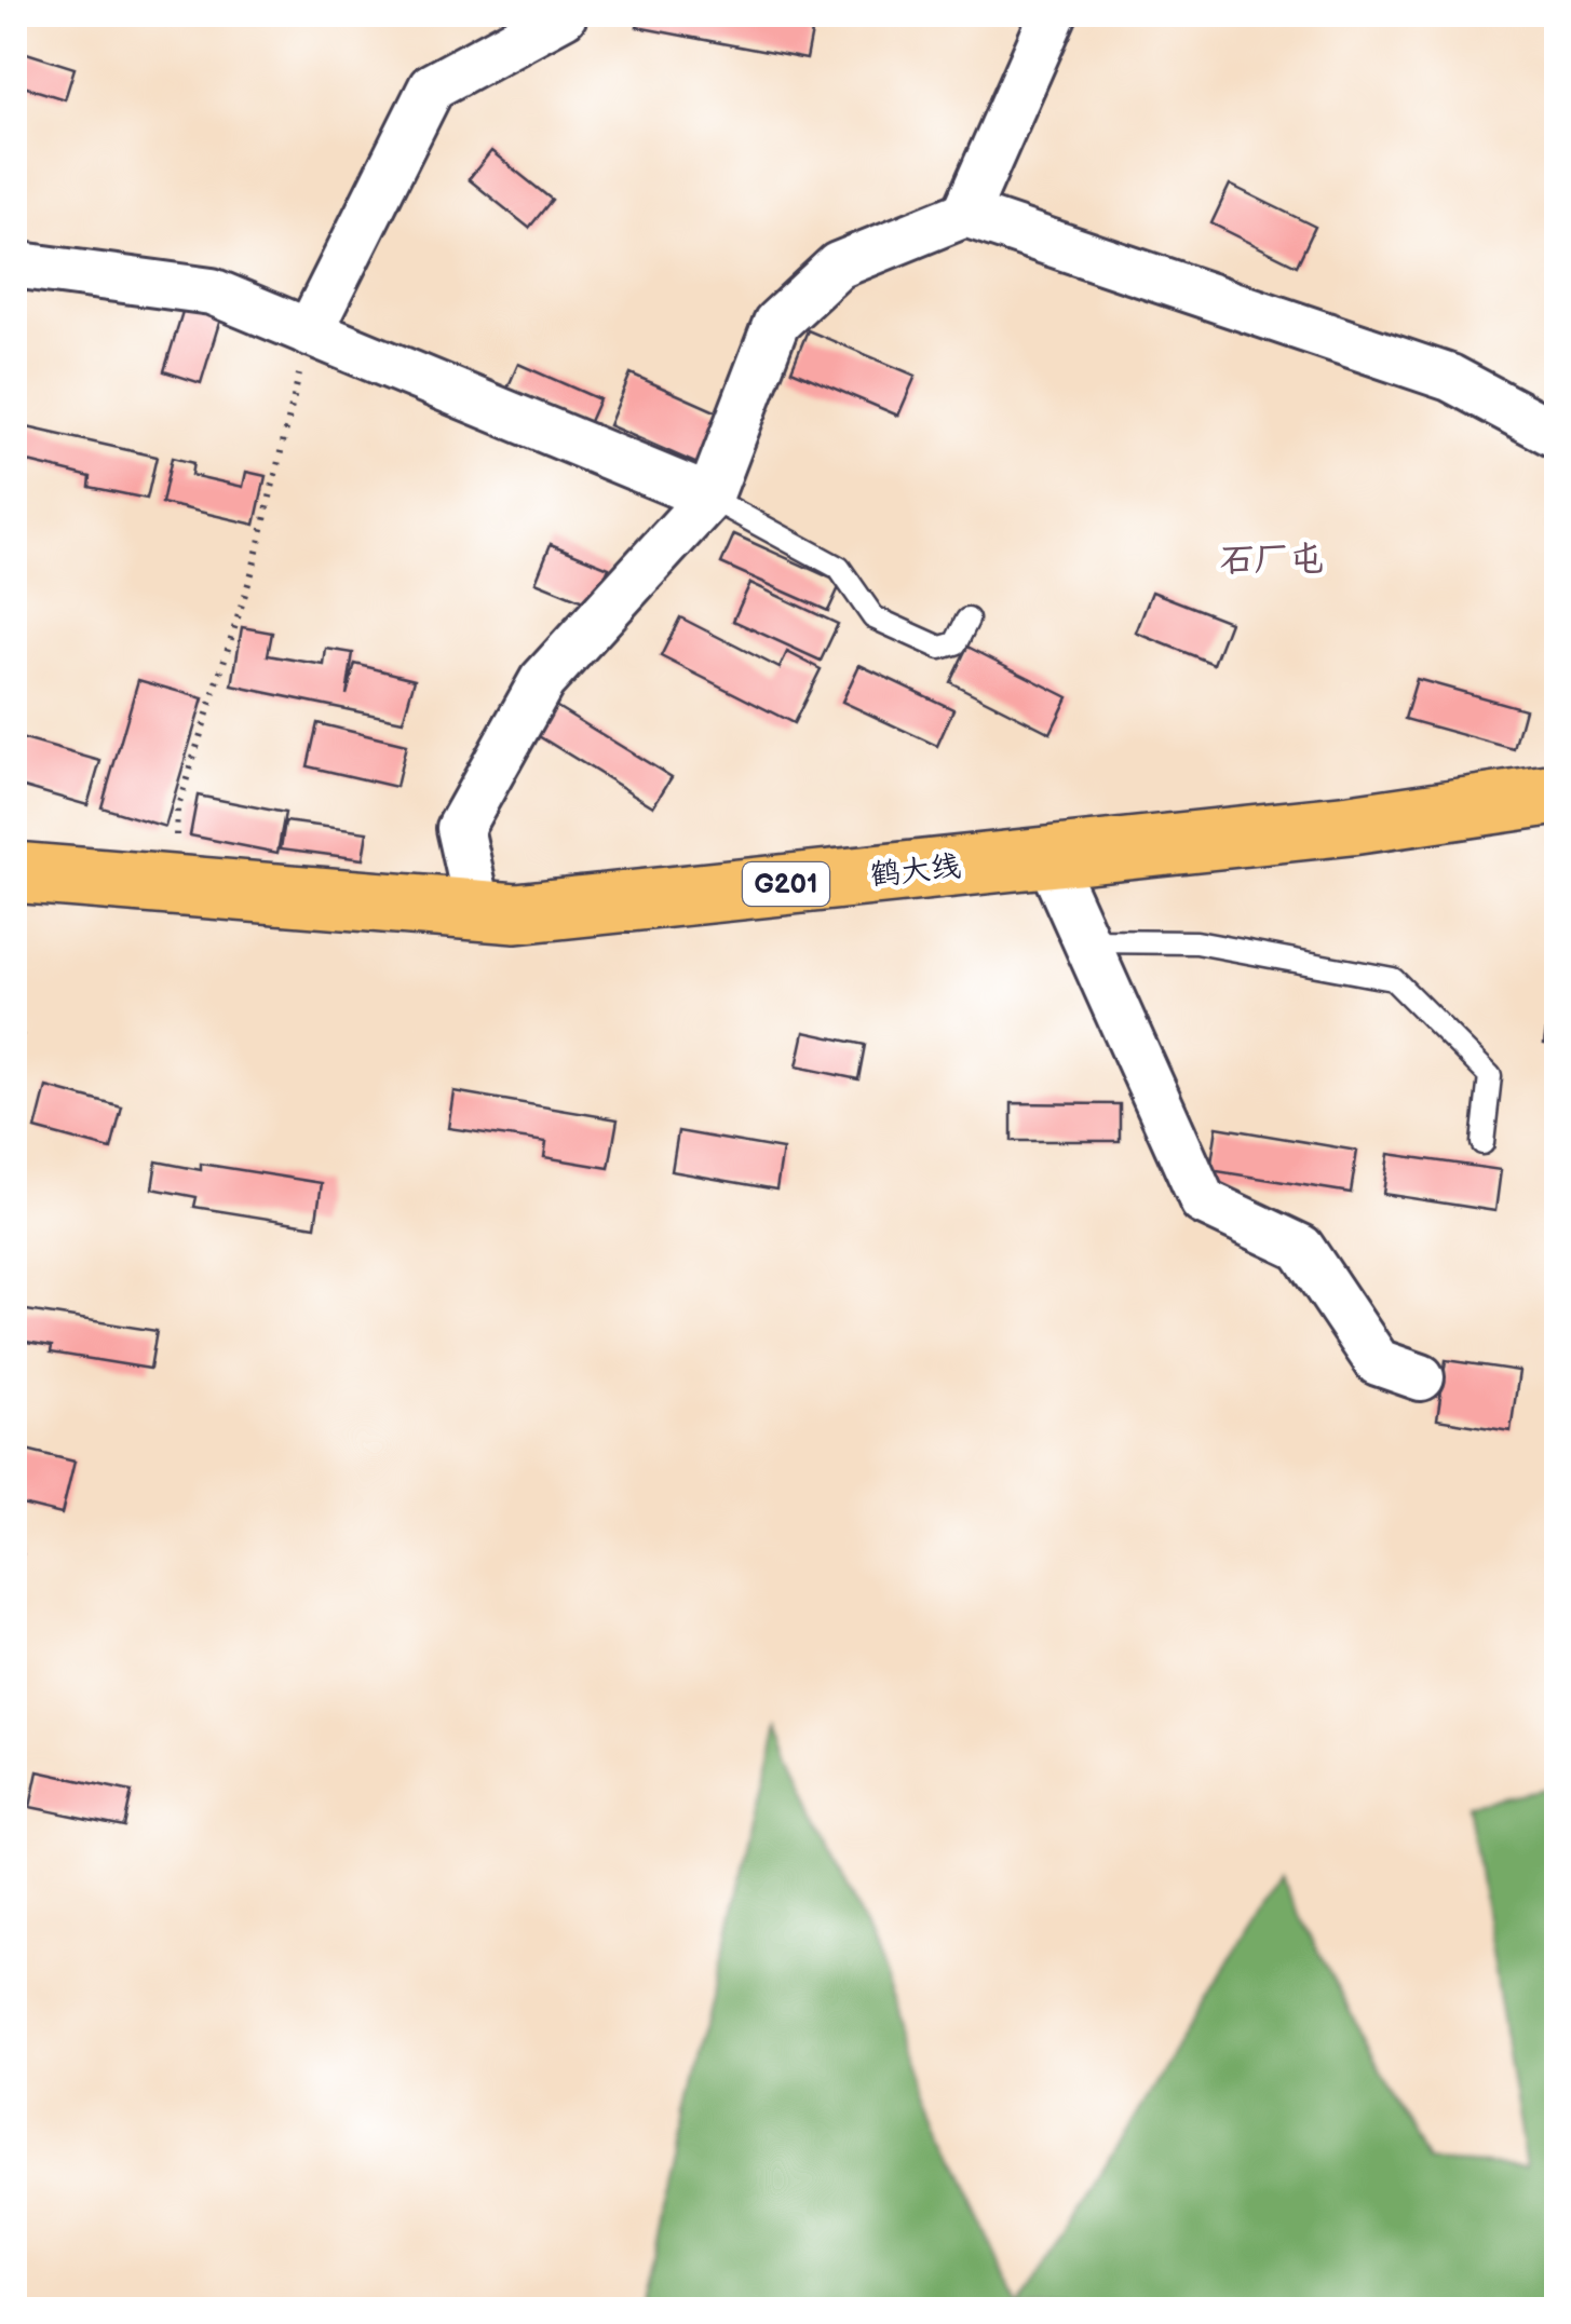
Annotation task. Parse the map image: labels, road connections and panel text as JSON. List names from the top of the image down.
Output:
{
  "streets": {
    "highway": ["鹤大线", "G201"]
  },
  "districts": ["石厂屯"]
}
